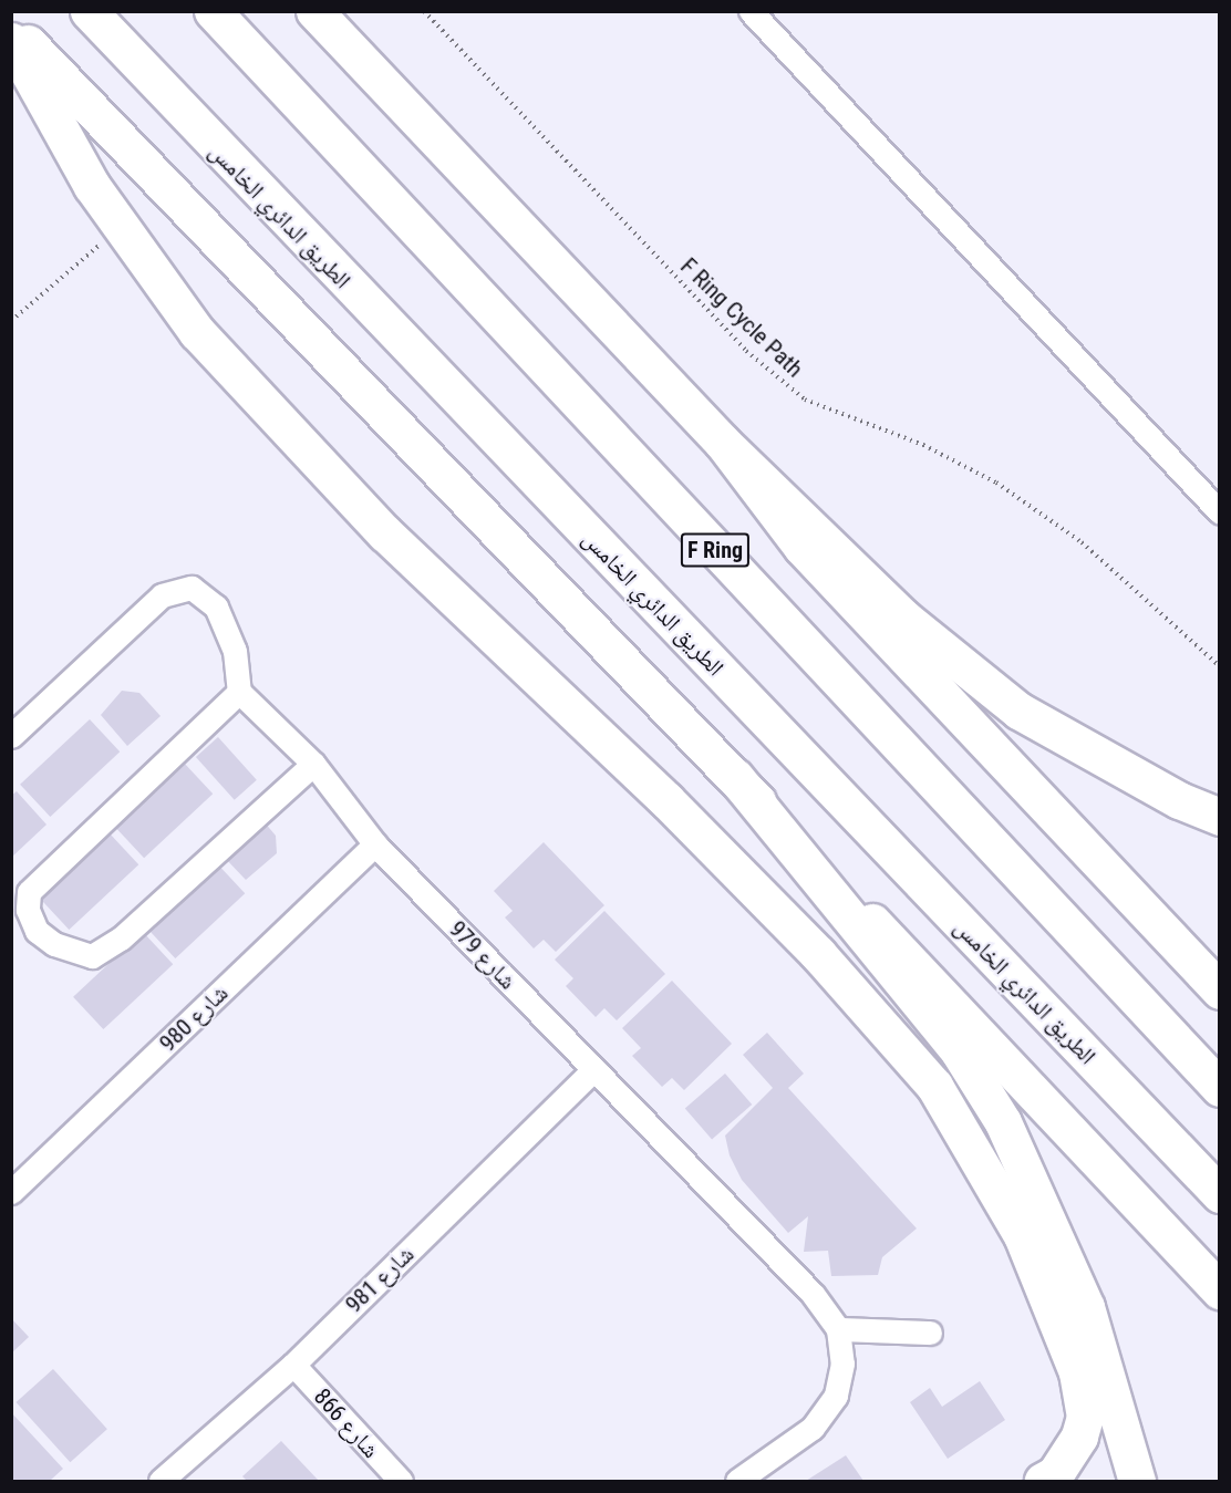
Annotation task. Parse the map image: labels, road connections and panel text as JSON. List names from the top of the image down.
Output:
{
  "streets": {
    "highway": ["الطريق الدائري الخامس", "F Ring"],
    "street": [
      "شارع 979",
      "شارع 980",
      "شارع 981",
      "شارع 866"
    ],
    "path": ["F Ring Cycle Path"]
  },
  "crossings": [
    ["شارع 979", "شارع 980"],
    ["شارع 979", "شارع 981"],
    ["شارع 981", "شارع 866"]
  ]
}
